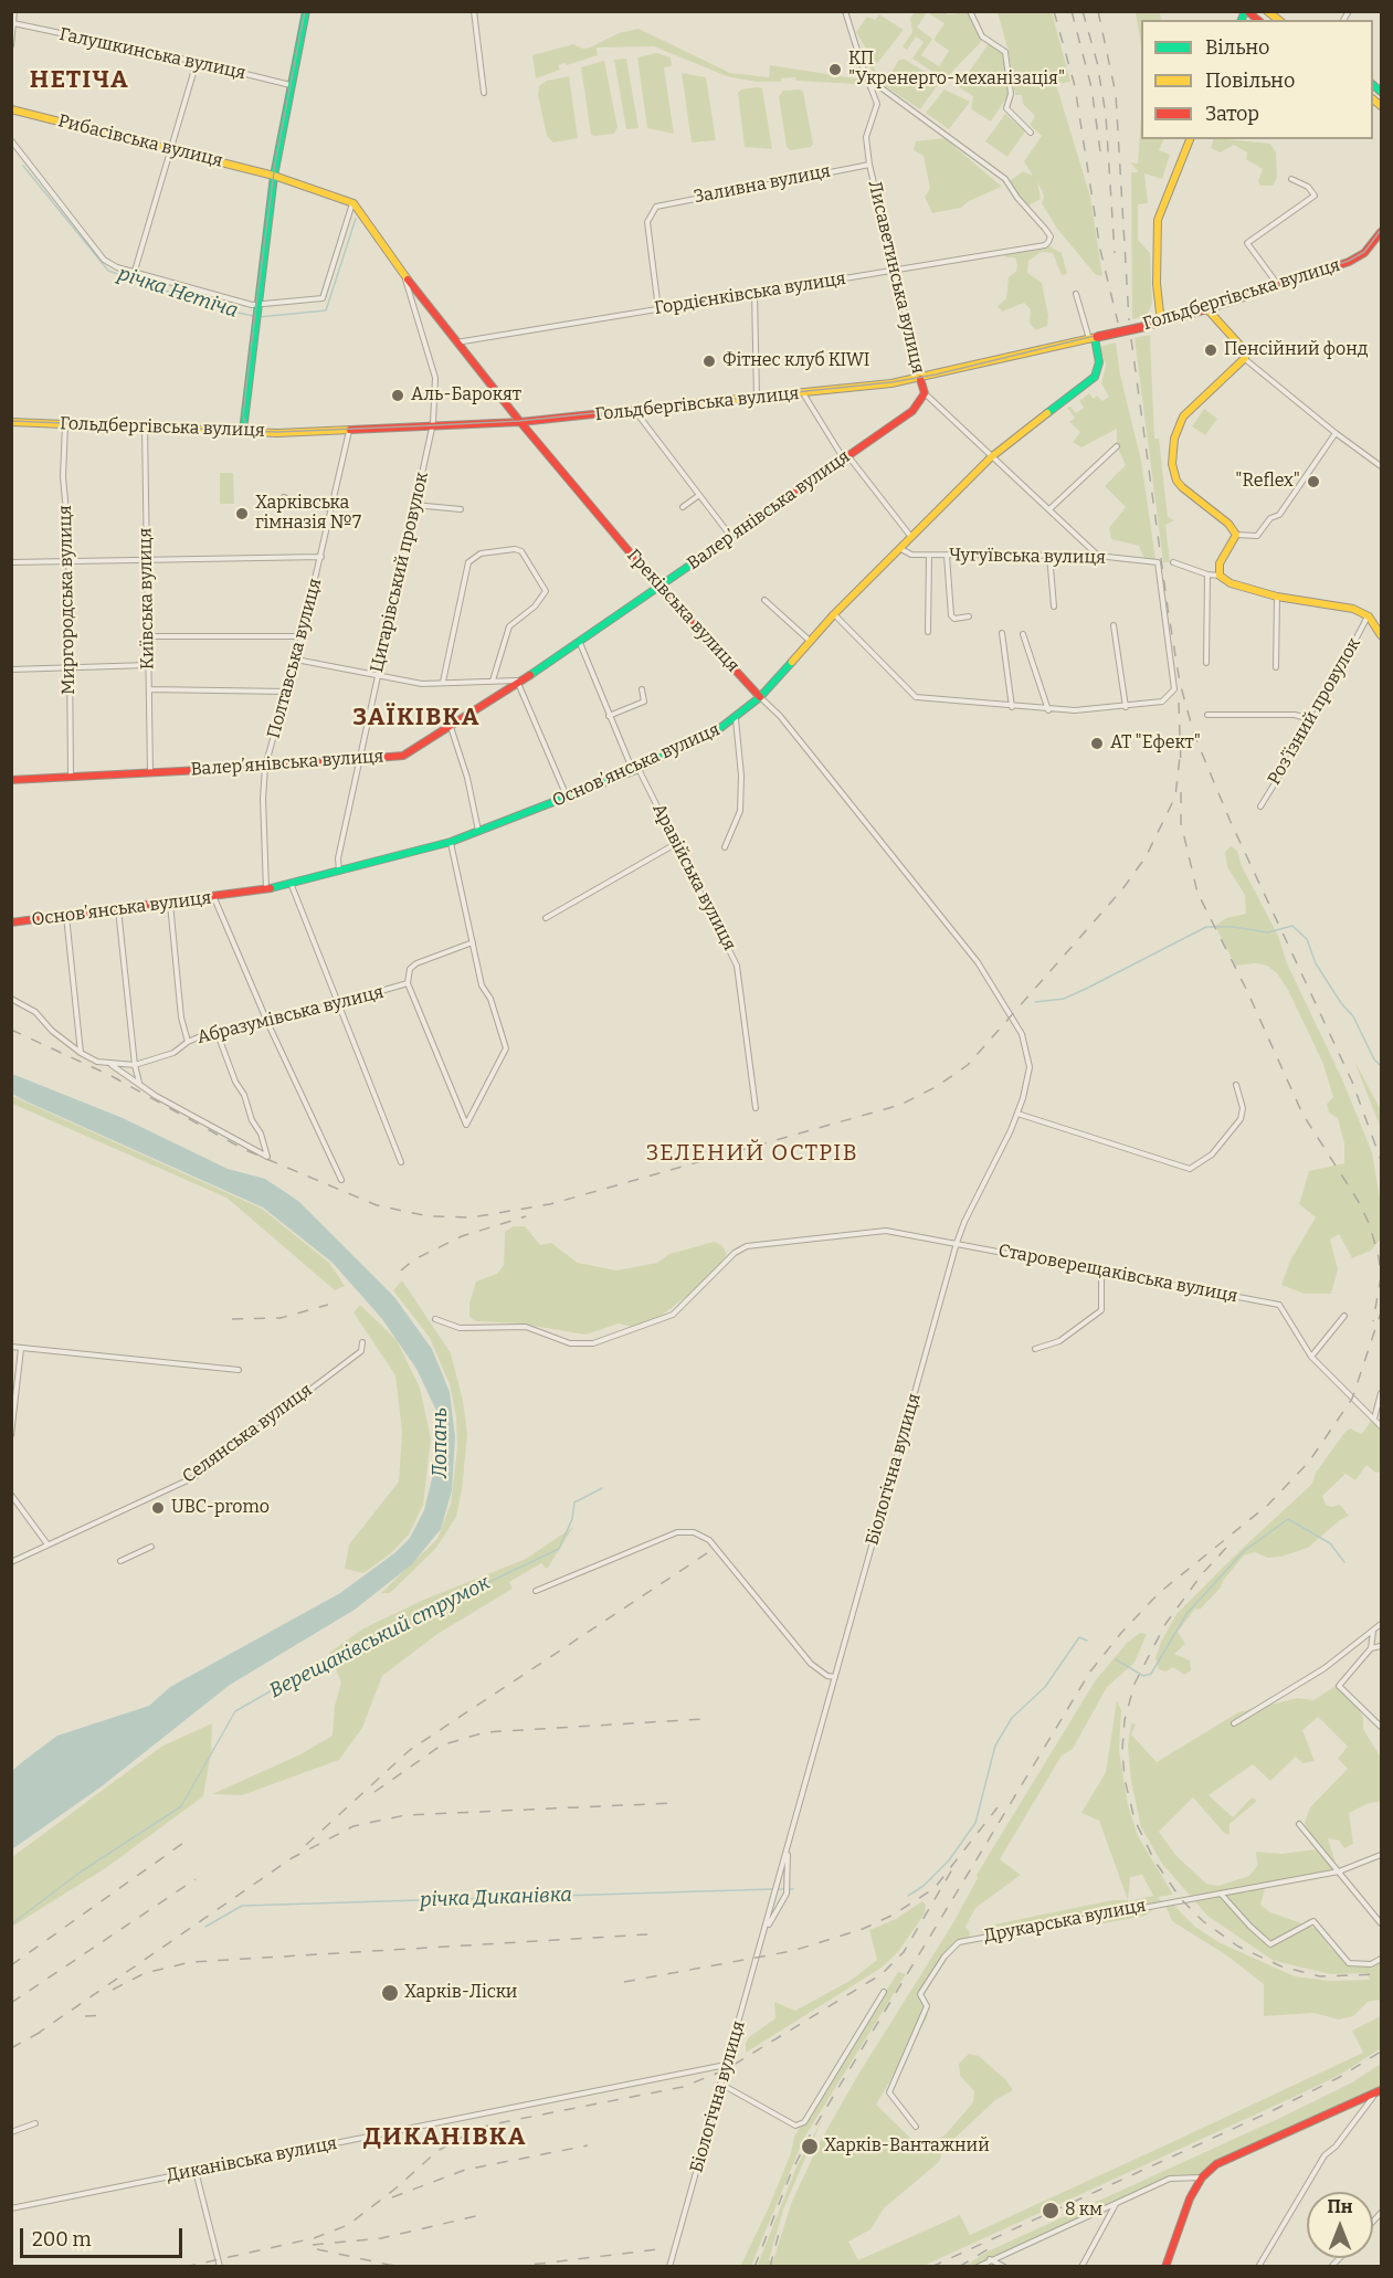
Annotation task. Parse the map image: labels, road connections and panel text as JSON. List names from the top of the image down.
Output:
{
  "streets": {
    "street": [
      "Галушкинська вулиця",
      "Рибасівська вулиця",
      "Заливна вулиця",
      "Лисаветинська вулиця",
      "Гордієнківська вулиця",
      "Гольдбергівська вулиця",
      "Валер’янівська вулиця",
      "Чугуївська вулиця",
      "Цигарівський провулок",
      "Київська вулиця",
      "Миргородська вулиця",
      "Греківська вулиця",
      "Полтавська вулиця",
      "Роз’їзний провулок",
      "Основ’янська вулиця",
      "Аравійська вулиця",
      "Абразумівська вулиця",
      "Староверещаківська вулиця",
      "Селянська вулиця",
      "Біологічна вулиця",
      "Друкарська вулиця",
      "Диканівська вулиця"
    ]
  },
  "crossings": [
    ["Заливна вулиця", "Лисаветинська вулиця"],
    ["Заливна вулиця", "Гордієнківська вулиця"],
    ["Лисаветинська вулиця", "Гордієнківська вулиця"],
    ["Лисаветинська вулиця", "Гольдбергівська вулиця"],
    ["Лисаветинська вулиця", "Валер’янівська вулиця"],
    ["Лисаветинська вулиця", "Чугуївська вулиця"],
    ["Лисаветинська вулиця", "Основ’янська вулиця"],
    ["Гордієнківська вулиця", "Греківська вулиця"],
    ["Гольдбергівська вулиця", "Цигарівський провулок"],
    ["Гольдбергівська вулиця", "Київська вулиця"],
    ["Гольдбергівська вулиця", "Миргородська вулиця"],
    ["Гольдбергівська вулиця", "Греківська вулиця"],
    ["Гольдбергівська вулиця", "Полтавська вулиця"],
    ["Гольдбергівська вулиця", "Основ’янська вулиця"],
    ["Валер’янівська вулиця", "Цигарівський провулок"],
    ["Валер’янівська вулиця", "Київська вулиця"],
    ["Валер’янівська вулиця", "Миргородська вулиця"],
    ["Валер’янівська вулиця", "Греківська вулиця"],
    ["Валер’янівська вулиця", "Полтавська вулиця"],
    ["Валер’янівська вулиця", "Аравійська вулиця"],
    ["Чугуївська вулиця", "Основ’янська вулиця"],
    ["Цигарівський провулок", "Греківська вулиця"],
    ["Цигарівський провулок", "Основ’янська вулиця"],
    ["Греківська вулиця", "Основ’янська вулиця"],
    ["Греківська вулиця", "Біологічна вулиця"],
    ["Полтавська вулиця", "Основ’янська вулиця"],
    ["Основ’янська вулиця", "Аравійська вулиця"],
    ["Староверещаківська вулиця", "Біологічна вулиця"],
    ["Біологічна вулиця", "Диканівська вулиця"]
  ],
  "districts": [
    "НЕТІЧА",
    "ЗАЇКІВКА",
    "ЗЕЛЕНИЙ ОСТРІВ",
    "ДИКАНІВКА"
  ],
  "water": [
    "річка Нетіча",
    "Лопань",
    "Верещаківський струмок",
    "річка Диканівка"
  ],
  "places": [
    "КП \"Укренерго-механізація\"",
    "Пенсійний фонд",
    "Фітнес клуб KIWI",
    "Аль-Барокят",
    "\"Reflex\"",
    "Харківська гімназія №7",
    "АТ \"Ефект\"",
    "UBC-promo",
    "Харків-Ліски",
    "Харків-Вантажний",
    "8 км"
  ],
  "legend": ["Вільно", "Повільно", "Затор"],
  "scale_bar": "200 m",
  "north": "top"
}
